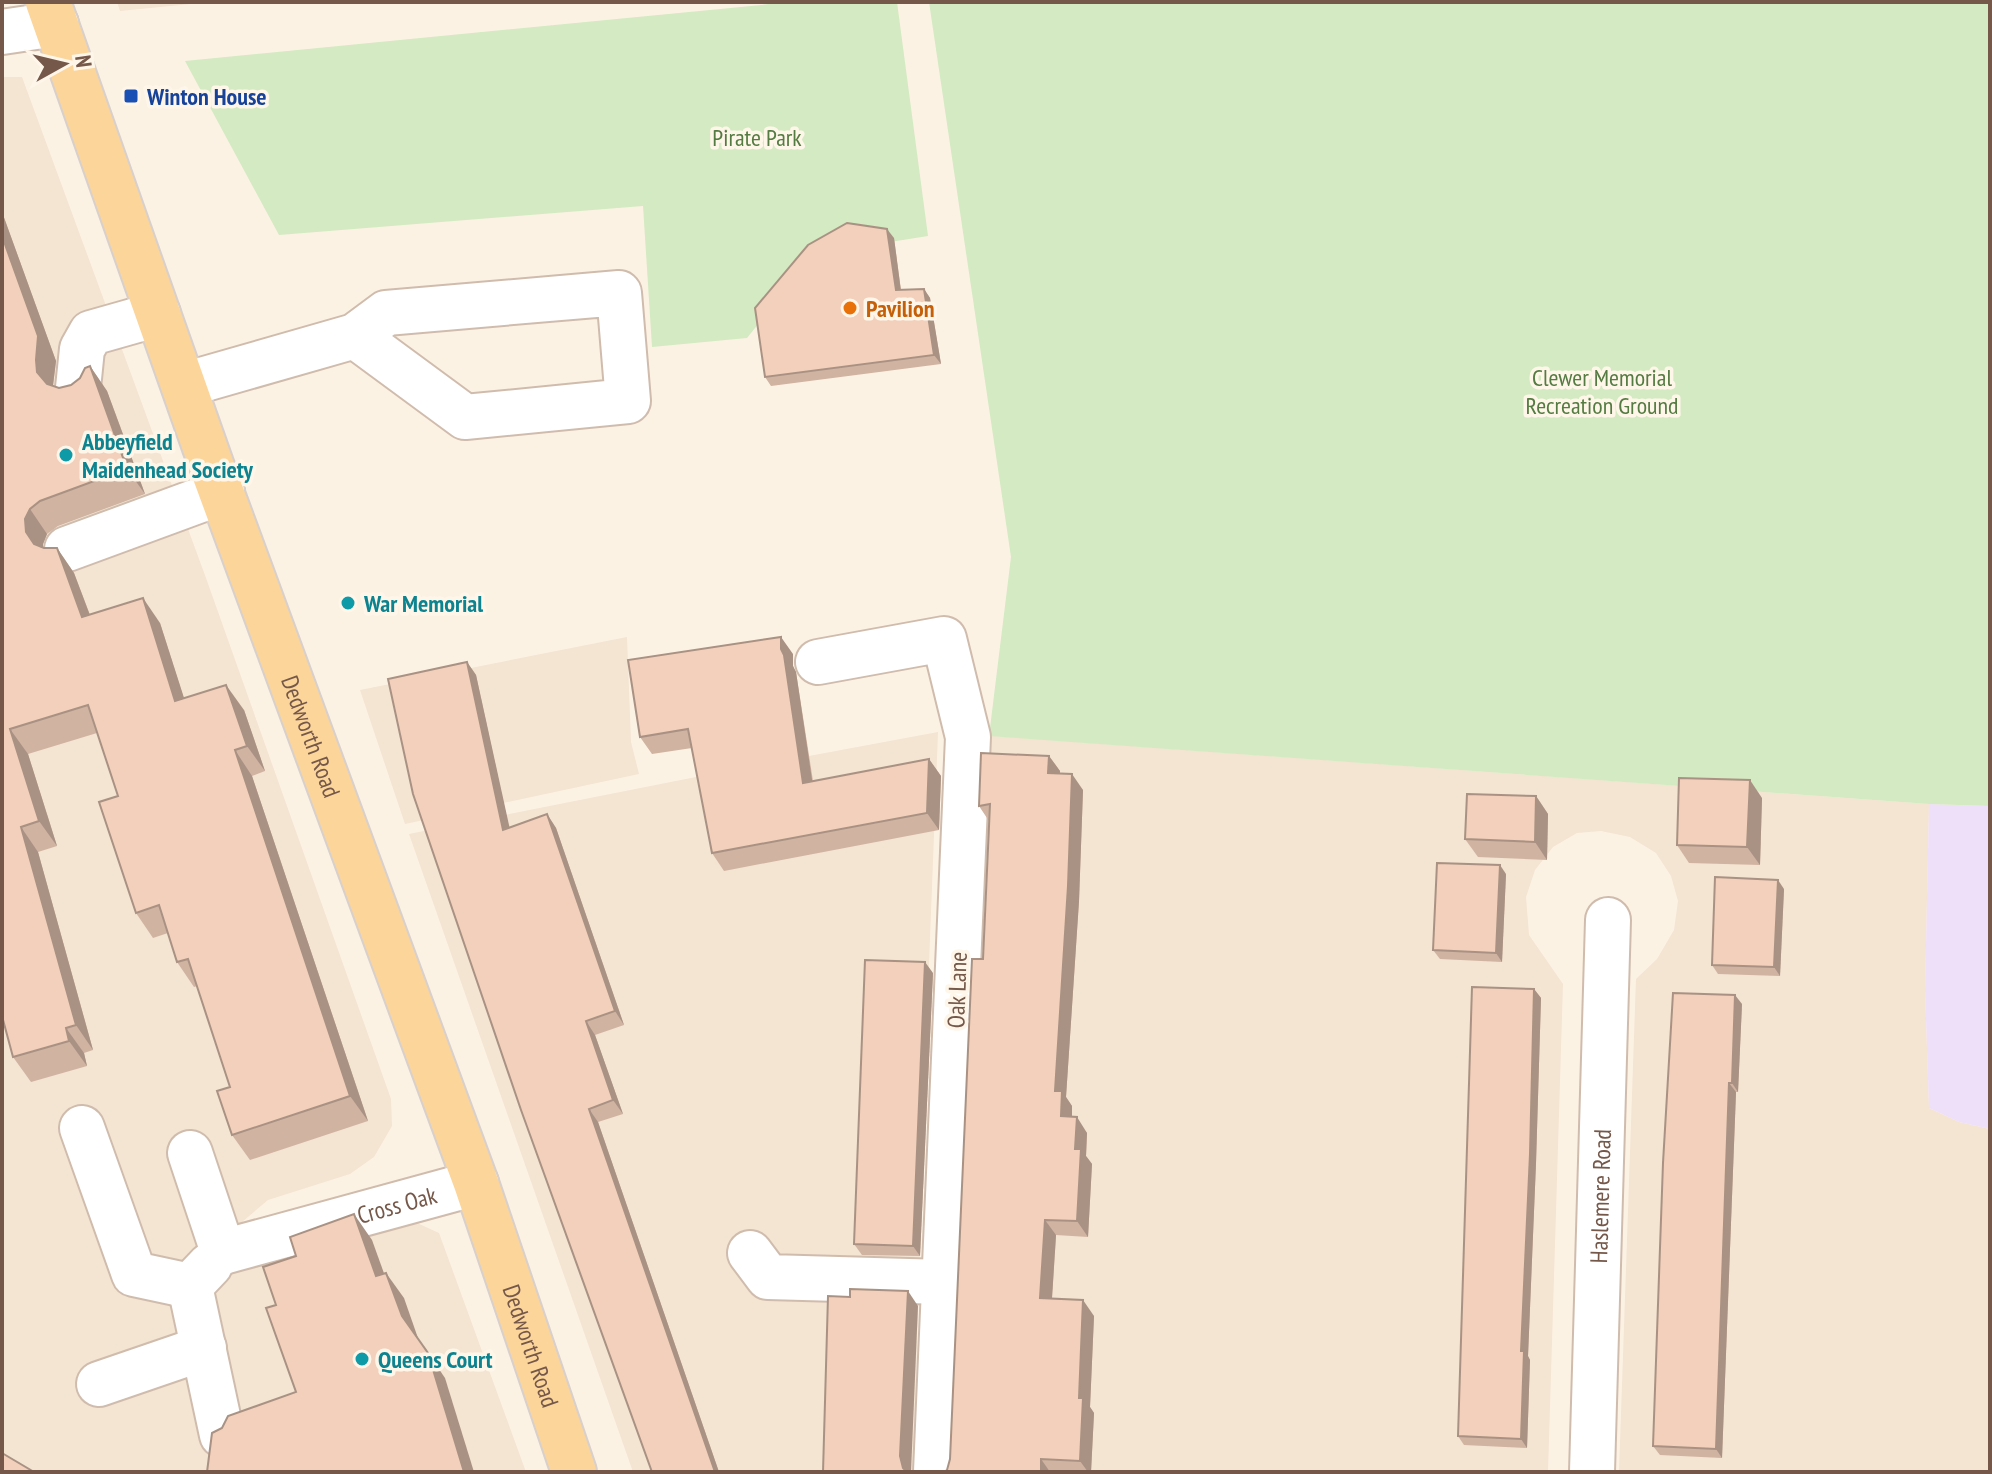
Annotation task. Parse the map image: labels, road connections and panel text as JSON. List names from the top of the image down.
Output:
{
  "streets": {
    "main road": ["Dedworth Road"],
    "street": ["Oak Lane", "Haslemere Road", "Cross Oak"]
  },
  "crossings": [
    ["Dedworth Road", "Cross Oak"]
  ],
  "parks": ["Pirate Park", "Clewer Memorial Recreation Ground"],
  "places": {
    "transit": ["Winton House"],
    "other": [
      "Pavilion",
      "Abbeyfield Maidenhead Society",
      "War Memorial",
      "Queens Court"
    ]
  },
  "north": "right"
}
